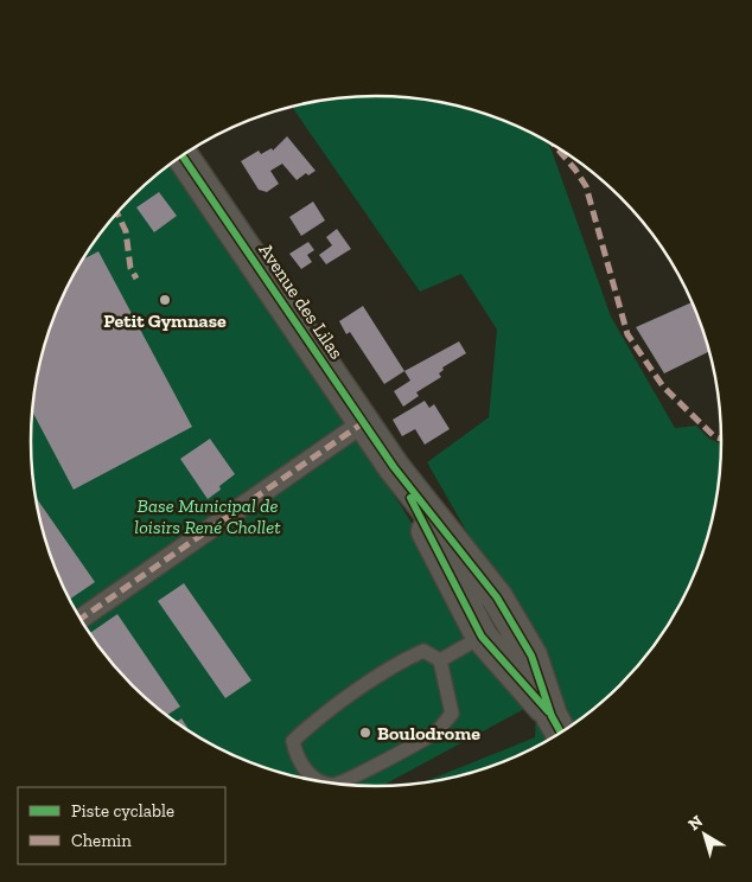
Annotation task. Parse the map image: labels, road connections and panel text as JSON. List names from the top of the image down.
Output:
{
  "streets": {
    "street": ["Avenue des Lilas"]
  },
  "parks": ["Base Municipal de loisirs René Chollet"],
  "places": ["Petit Gymnase", "Boulodrome"],
  "legend": ["Piste cyclable", "Chemin"],
  "north": "top left"
}
